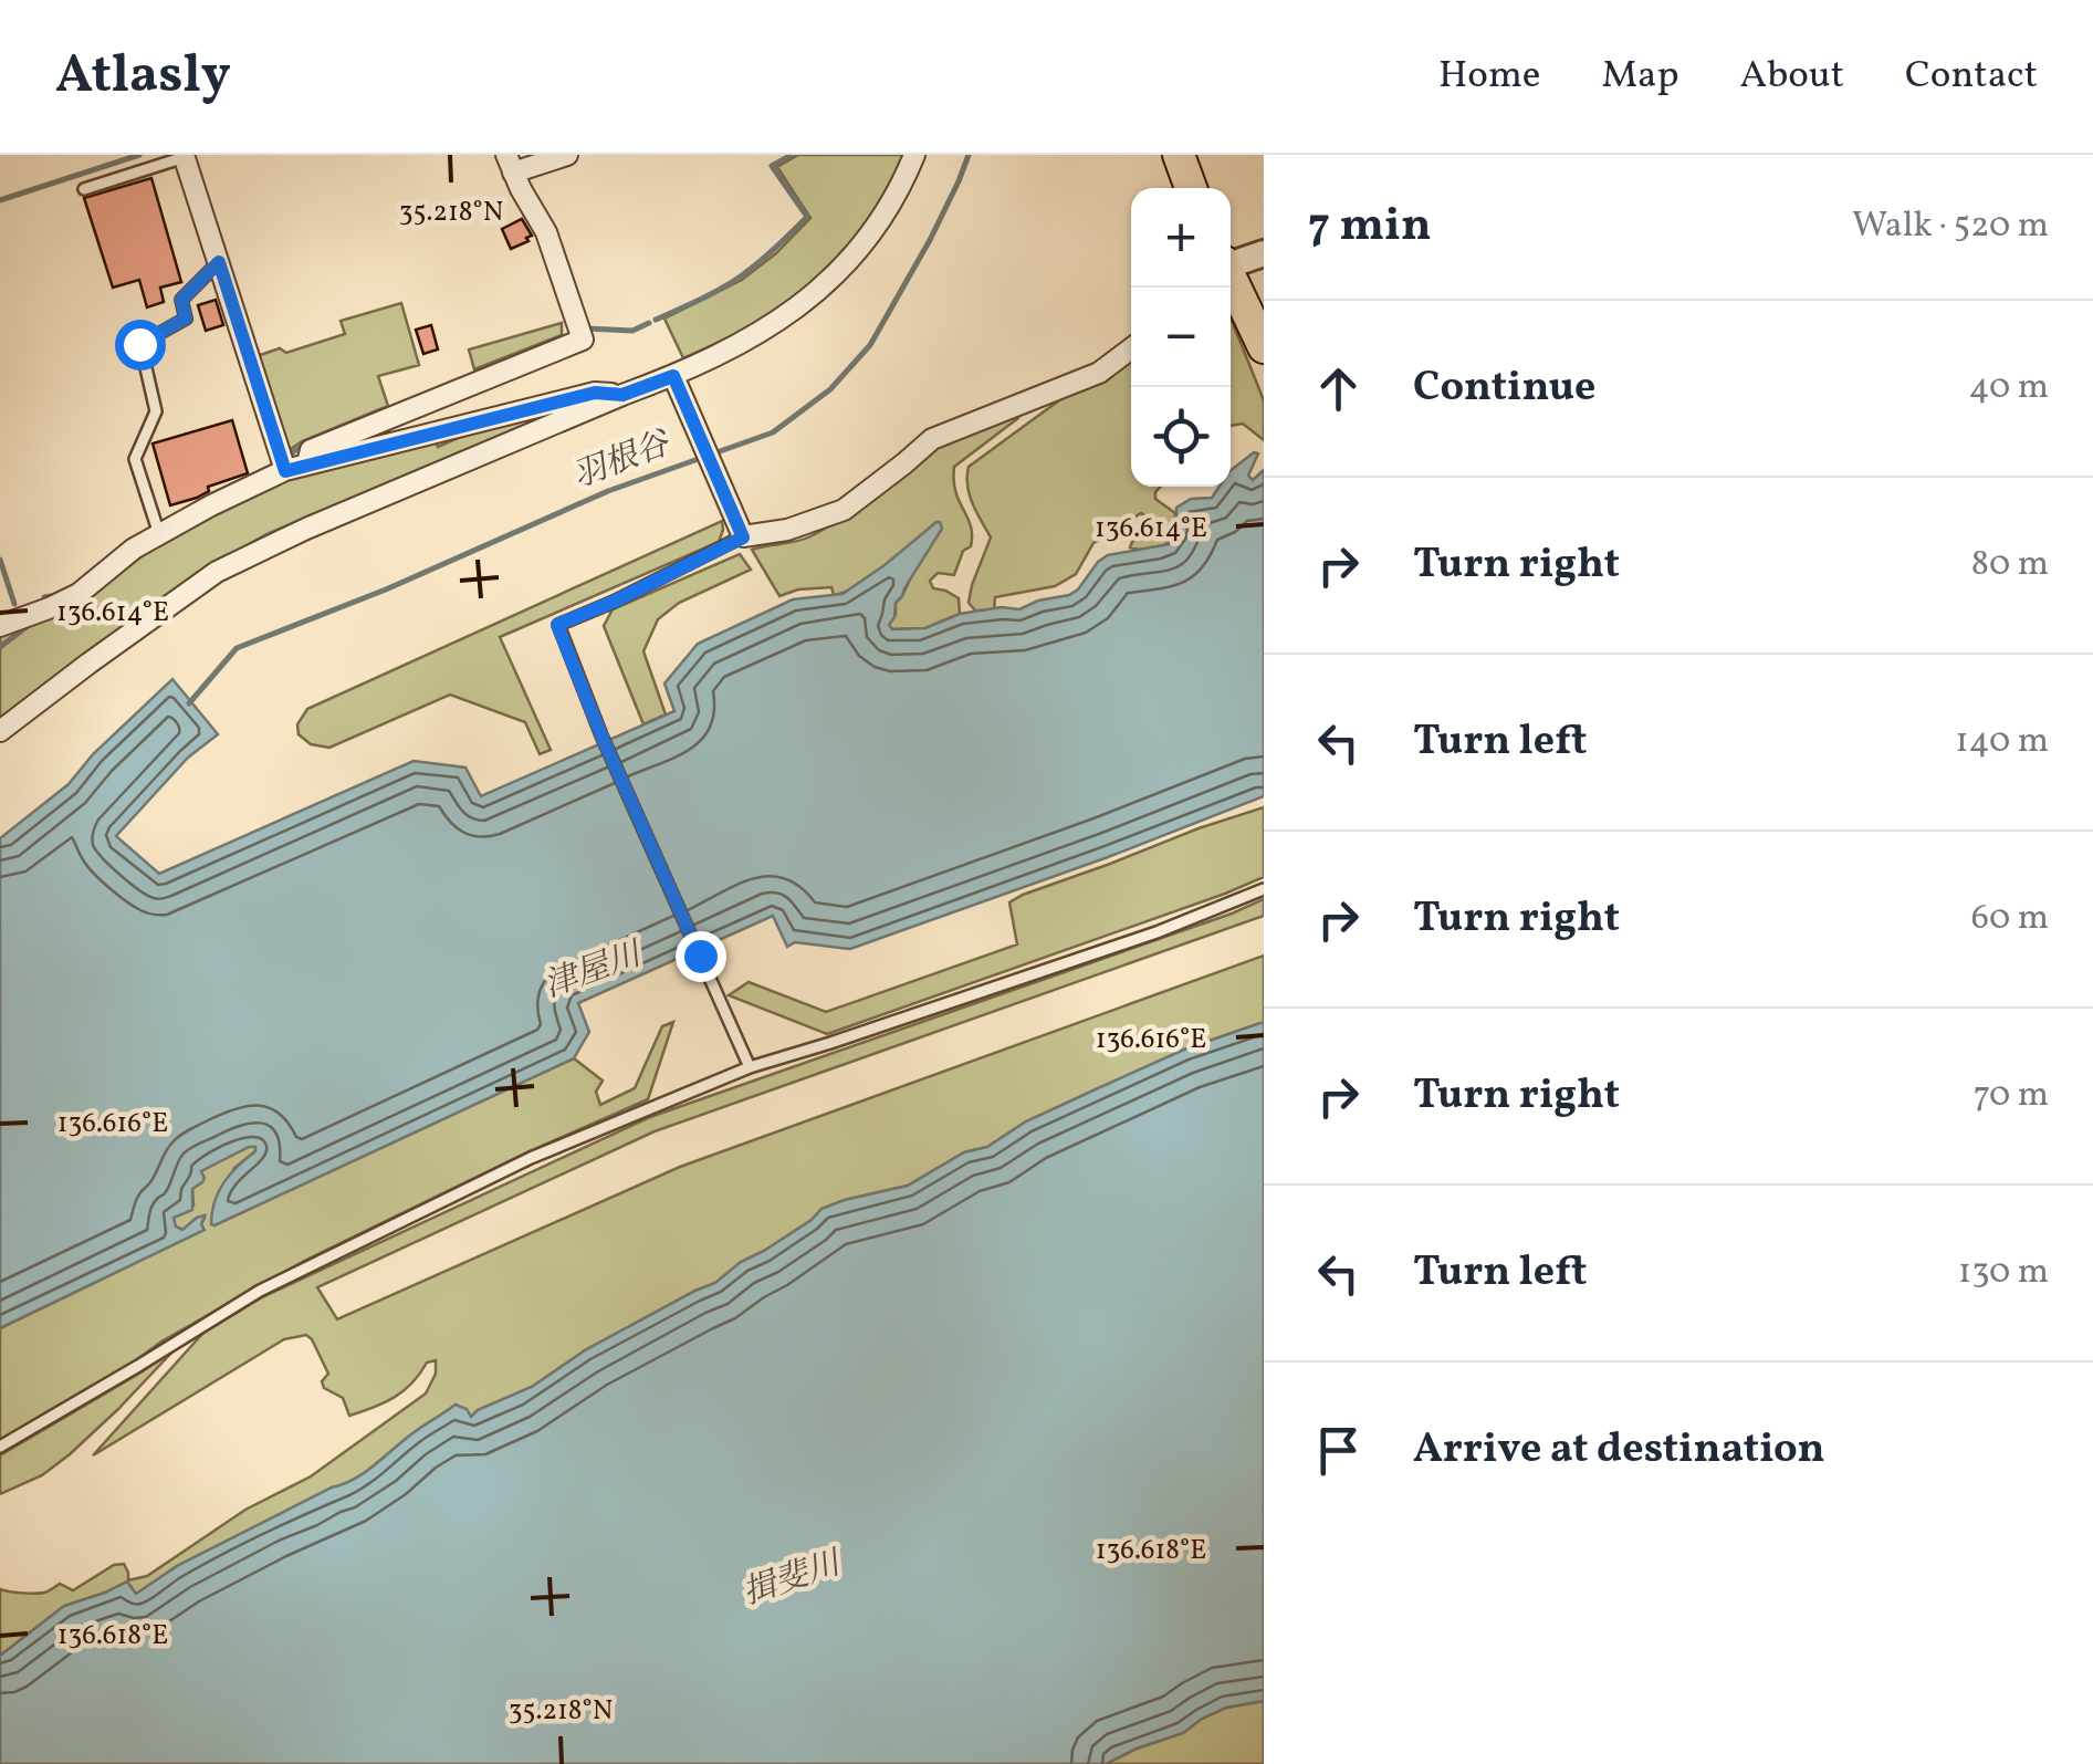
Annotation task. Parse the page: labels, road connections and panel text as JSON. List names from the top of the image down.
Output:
{
  "water": ["羽根谷", "津屋川", "揖斐川"],
  "page": {
    "header": "Atlasly",
    "nav": [
      "Home",
      "Map",
      "About",
      "Contact"
    ],
    "heading": ["7 min", "Walk · 520 m"],
    "map_buttons": ["+", "−"],
    "list": [
      ["Continue", "40 m"],
      ["Turn right", "80 m"],
      ["Turn left", "140 m"],
      ["Turn right", "60 m"],
      ["Turn right", "70 m"],
      ["Turn left", "130 m"],
      "Arrive at destination"
    ]
  },
  "coordinates": [
    "35.218°N",
    "136.614°E",
    "136.616°E",
    "136.618°E"
  ]
}
